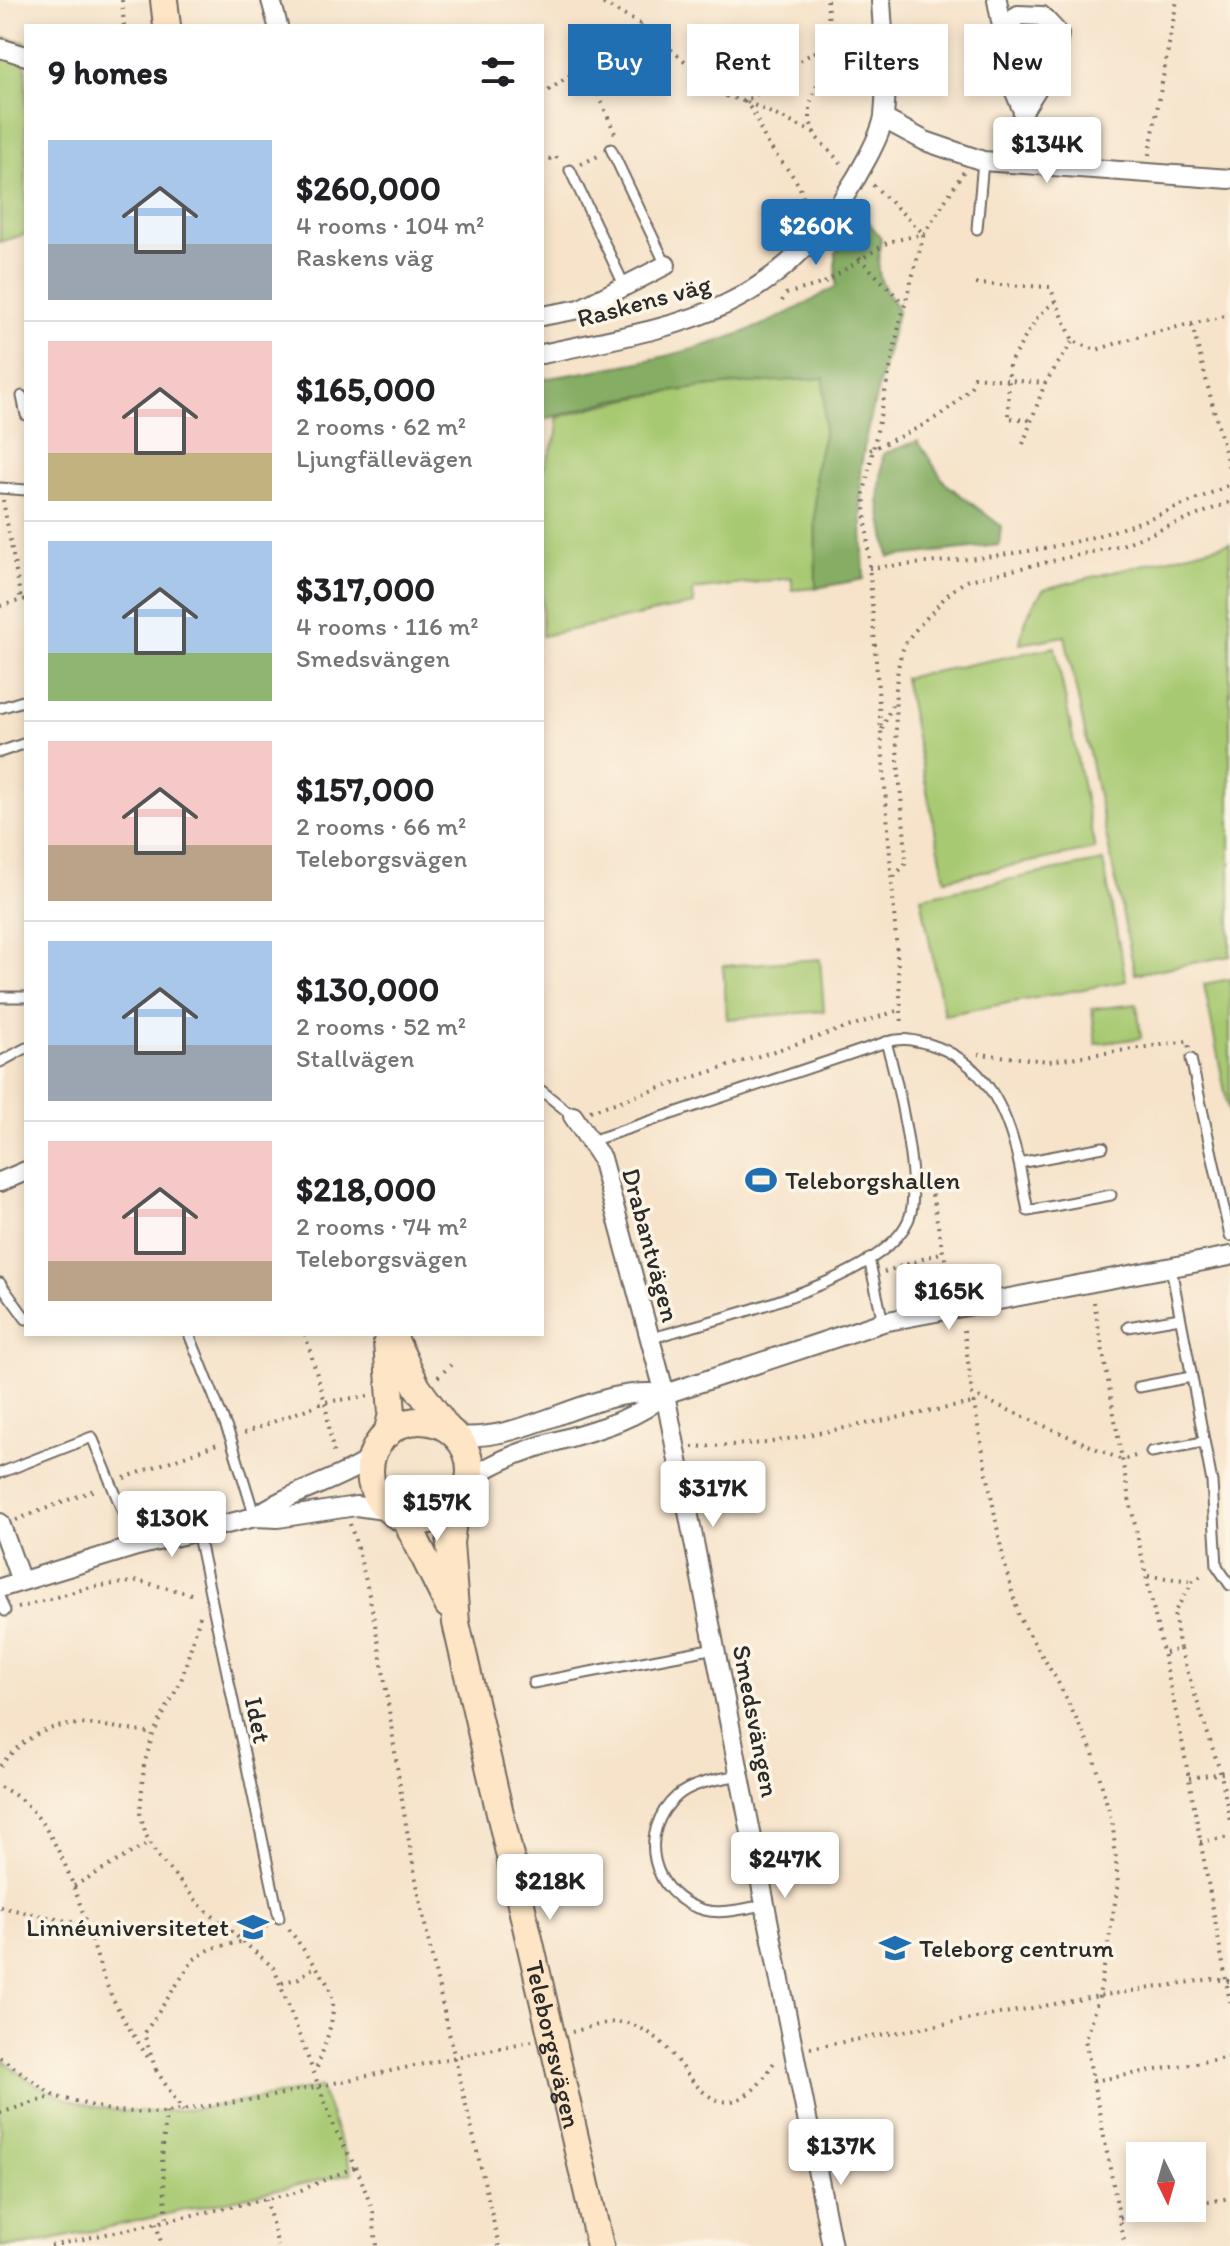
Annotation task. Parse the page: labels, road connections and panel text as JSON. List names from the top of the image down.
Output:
{
  "streets": {
    "main road": ["Teleborgsvägen"],
    "street": ["Raskens väg", "Drabantvägen", "Smedsvängen"],
    "lane": ["Idet"]
  },
  "crossings": [
    ["Drabantvägen", "Smedsvängen"]
  ],
  "places": {
    "sports": ["Teleborgshallen"],
    "school or university": ["Linnéuniversitetet", "Teleborg centrum"]
  },
  "north": "bottom",
  "page": {
    "chip": [
      "Buy",
      "Rent",
      "Filters",
      "New"
    ],
    "heading": "9 homes",
    "price": [
      "$134K",
      "$260K",
      "$165K",
      "$317K",
      "$157K",
      "$130K",
      "$247K",
      "$218K",
      "$137K"
    ],
    "list": [
      {
        "name": "$260,000",
        "note": "4 rooms · 104 m² · Raskens väg"
      },
      {
        "name": "$165,000",
        "note": "2 rooms · 62 m² · Ljungfällevägen"
      },
      {
        "name": "$317,000",
        "note": "4 rooms · 116 m² · Smedsvängen"
      },
      {
        "name": "$157,000",
        "note": "2 rooms · 66 m² · Teleborgsvägen"
      },
      {
        "name": "$130,000",
        "note": "2 rooms · 52 m² · Stallvägen"
      },
      {
        "name": "$218,000",
        "note": "2 rooms · 74 m² · Teleborgsvägen"
      }
    ]
  }
}
